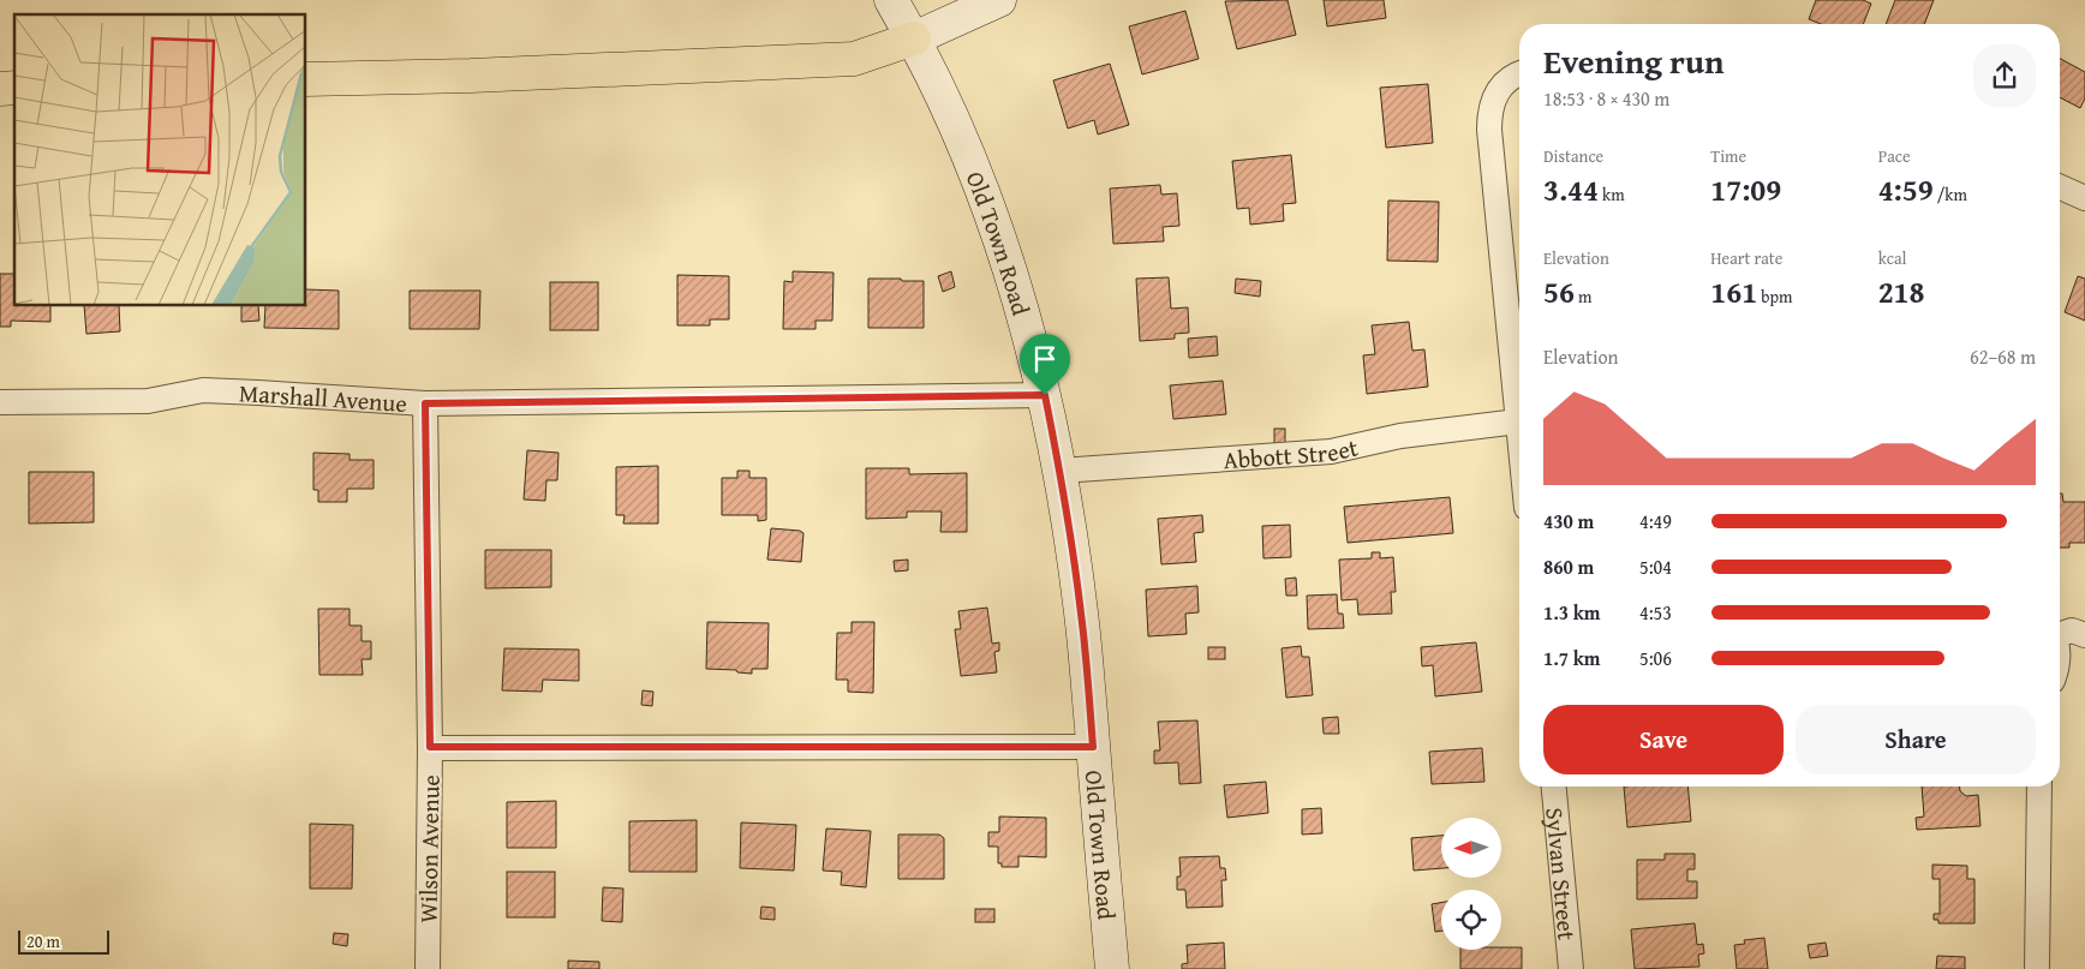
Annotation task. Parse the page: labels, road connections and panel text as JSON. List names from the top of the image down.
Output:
{
  "streets": {
    "main road": ["Old Town Road"],
    "street": [
      "Marshall Avenue",
      "Abbott Street",
      "Wilson Avenue",
      "Sylvan Street"
    ]
  },
  "crossings": [
    ["Old Town Road", "Marshall Avenue"],
    ["Old Town Road", "Abbott Street"],
    ["Marshall Avenue", "Wilson Avenue"]
  ],
  "scale_bar": "20 m",
  "north": "left",
  "page": {
    "heading": ["Evening run", "18:53 · 8 × 430 m"],
    "stats": [
      ["Distance", "3.44 km"],
      ["Time", "17:09"],
      ["Pace", "4:59 /km"],
      ["Elevation", "56 m"],
      ["Heart rate", "161 bpm"],
      ["kcal", "218"]
    ],
    "chart": ["Elevation", "62–68 m"],
    "list": [
      {
        "name": "430 m",
        "note": "4:49"
      },
      {
        "name": "860 m",
        "note": "5:04"
      },
      {
        "name": "1.3 km",
        "note": "4:53"
      },
      {
        "name": "1.7 km",
        "note": "5:06"
      }
    ],
    "buttons": ["Save", "Share"],
    "scale": "20 m"
  }
}
